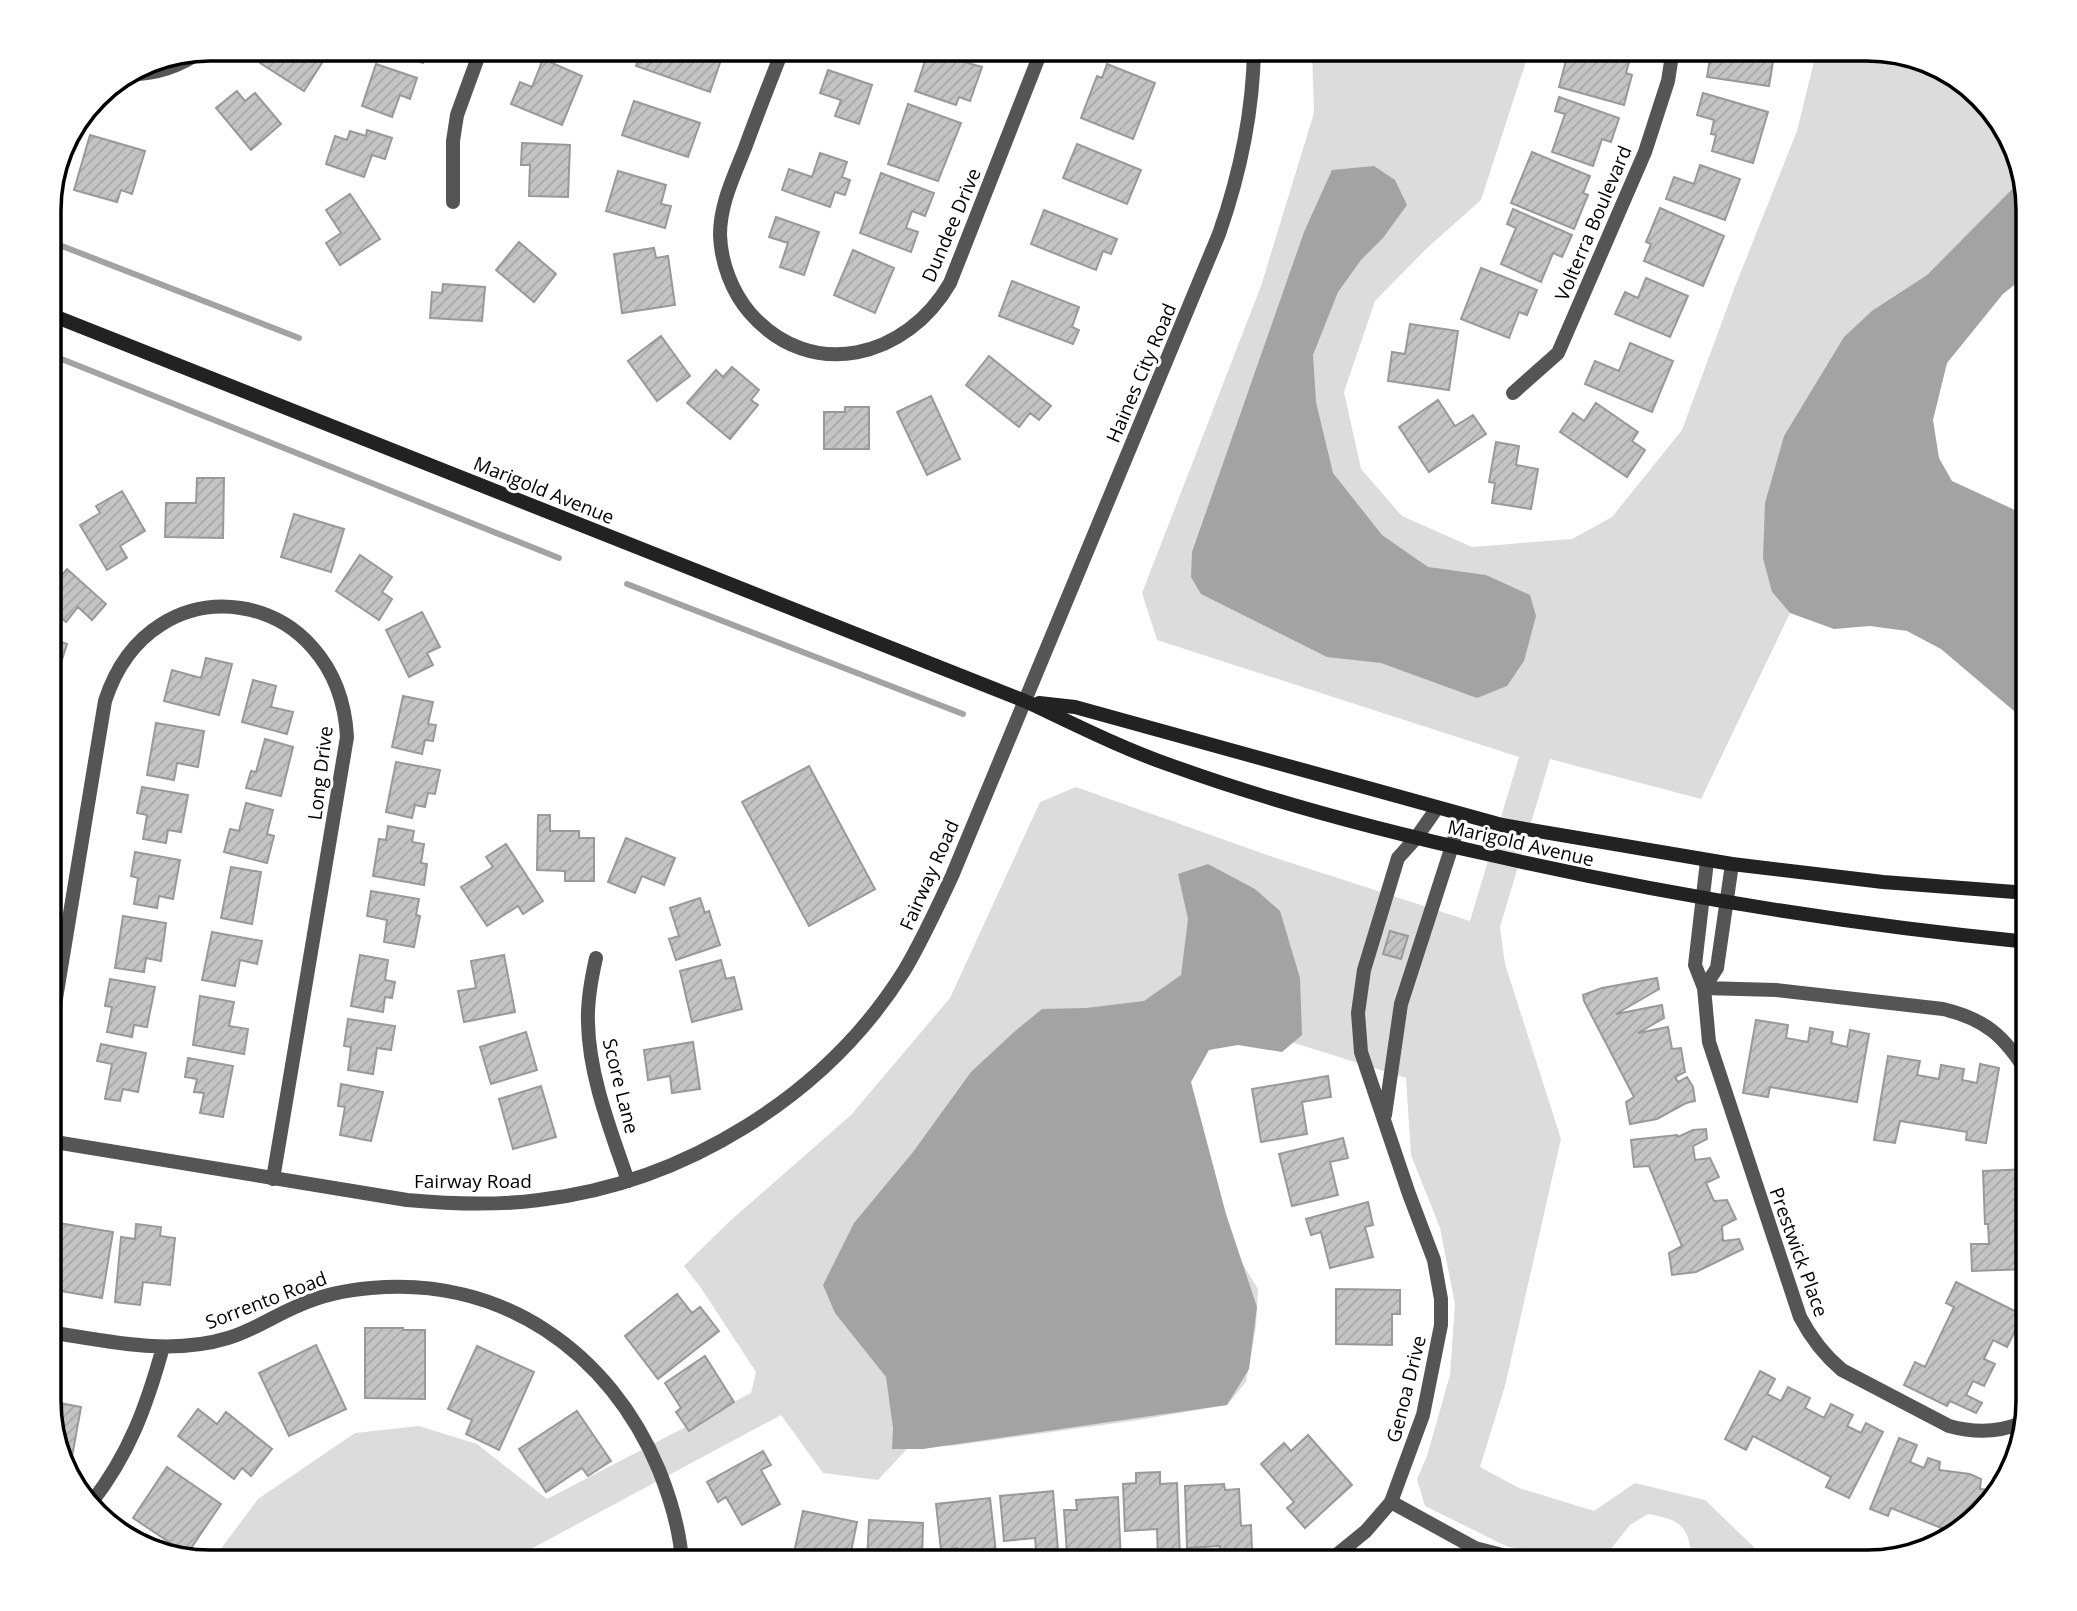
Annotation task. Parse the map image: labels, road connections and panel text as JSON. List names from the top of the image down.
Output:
{
  "streets": {
    "main road": ["Marigold Avenue"],
    "street": [
      "Volterra Boulevard",
      "Dundee Drive",
      "Haines City Road",
      "Long Drive",
      "Fairway Road",
      "Score Lane",
      "Prestwick Place",
      "Sorrento Road",
      "Genoa Drive"
    ]
  },
  "crossings": [
    ["Haines City Road", "Marigold Avenue"],
    ["Haines City Road", "Fairway Road"],
    ["Marigold Avenue", "Fairway Road"],
    ["Marigold Avenue", "Prestwick Place"],
    ["Marigold Avenue", "Genoa Drive"],
    ["Long Drive", "Fairway Road"],
    ["Fairway Road", "Score Lane"]
  ]
}
